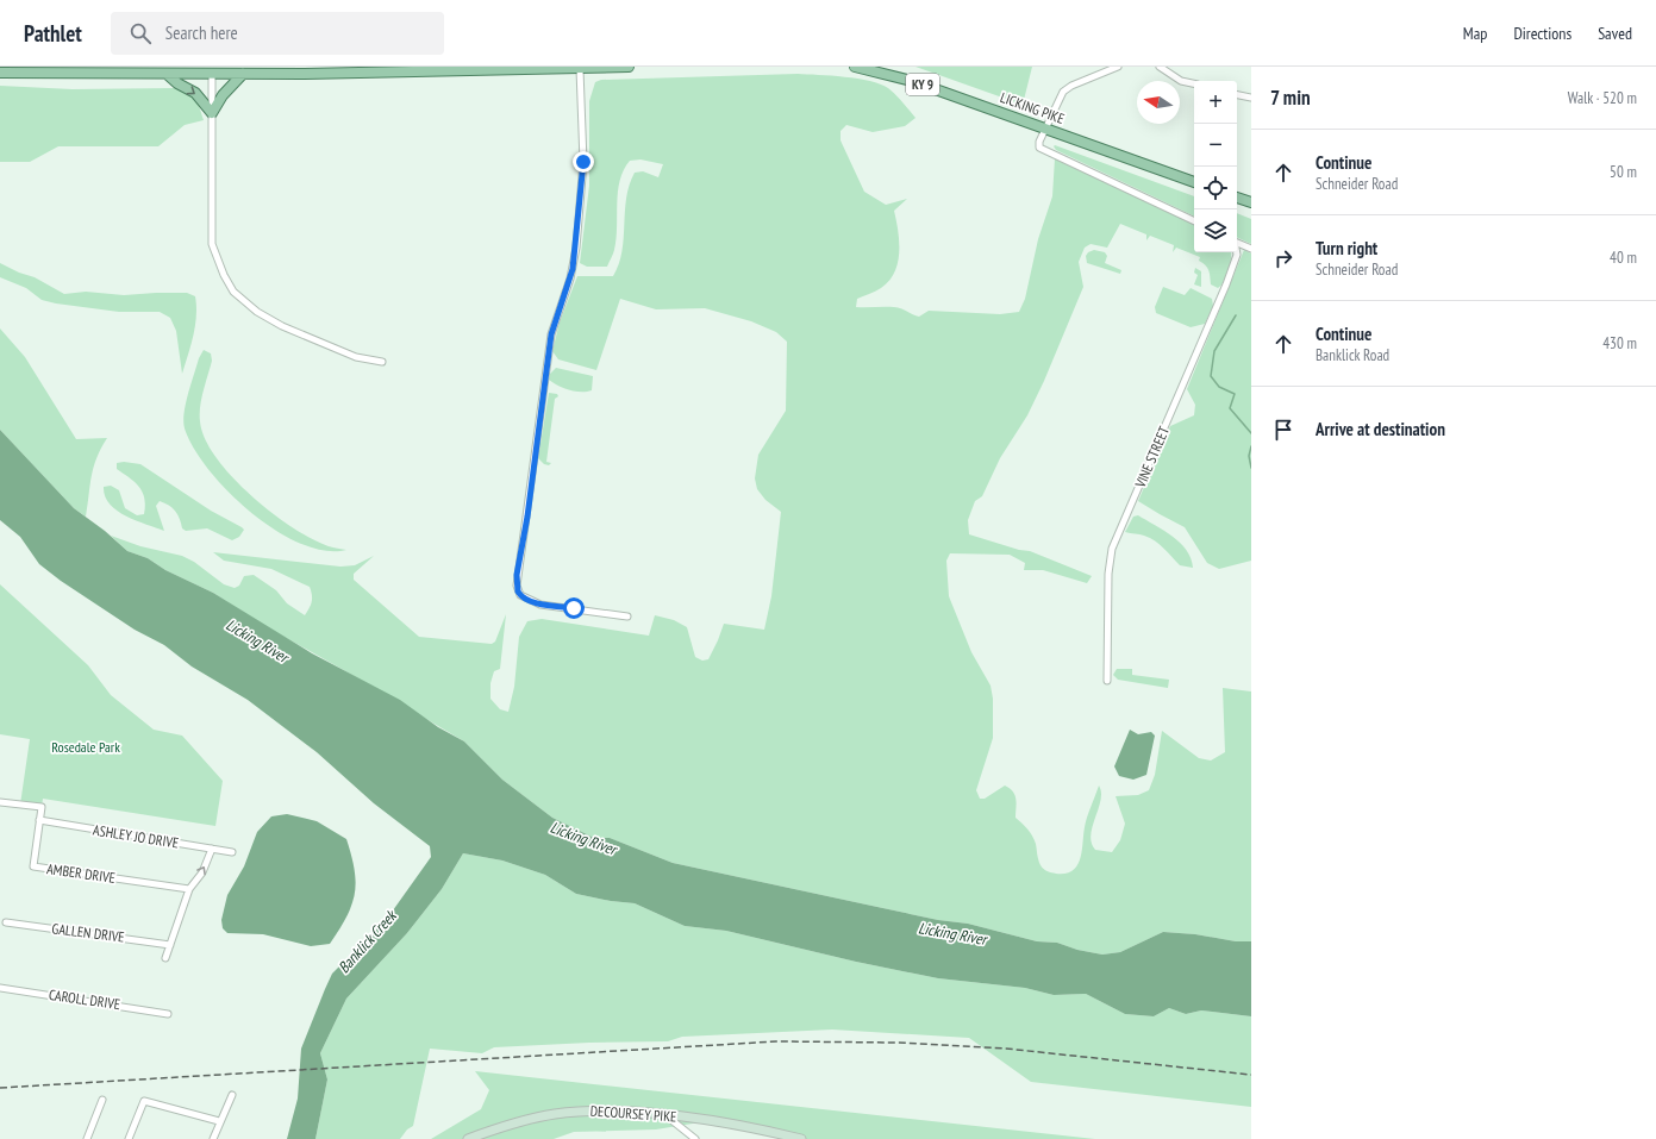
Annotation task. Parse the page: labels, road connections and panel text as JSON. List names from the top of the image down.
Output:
{
  "streets": {
    "main road": ["KY 9", "LICKING PIKE", "DECOURSEY PIKE"],
    "street": [
      "VINE STREET",
      "ASHLEY JO DRIVE",
      "AMBER DRIVE",
      "GALLEN DRIVE",
      "CAROLL DRIVE"
    ]
  },
  "crossings": [
    ["ASHLEY JO DRIVE", "AMBER DRIVE"]
  ],
  "water": ["Licking River", "Banklick Creek"],
  "parks": ["Rosedale Park"],
  "north": "left",
  "page": {
    "header": "Pathlet",
    "search": "Search here",
    "nav": ["Map", "Directions", "Saved"],
    "heading": ["7 min", "Walk · 520 m"],
    "map_buttons": ["+", "−"],
    "list": [
      ["Continue", "Schneider Road", "50 m"],
      ["Turn right", "Schneider Road", "40 m"],
      ["Continue", "Banklick Road", "430 m"],
      "Arrive at destination"
    ]
  }
}
